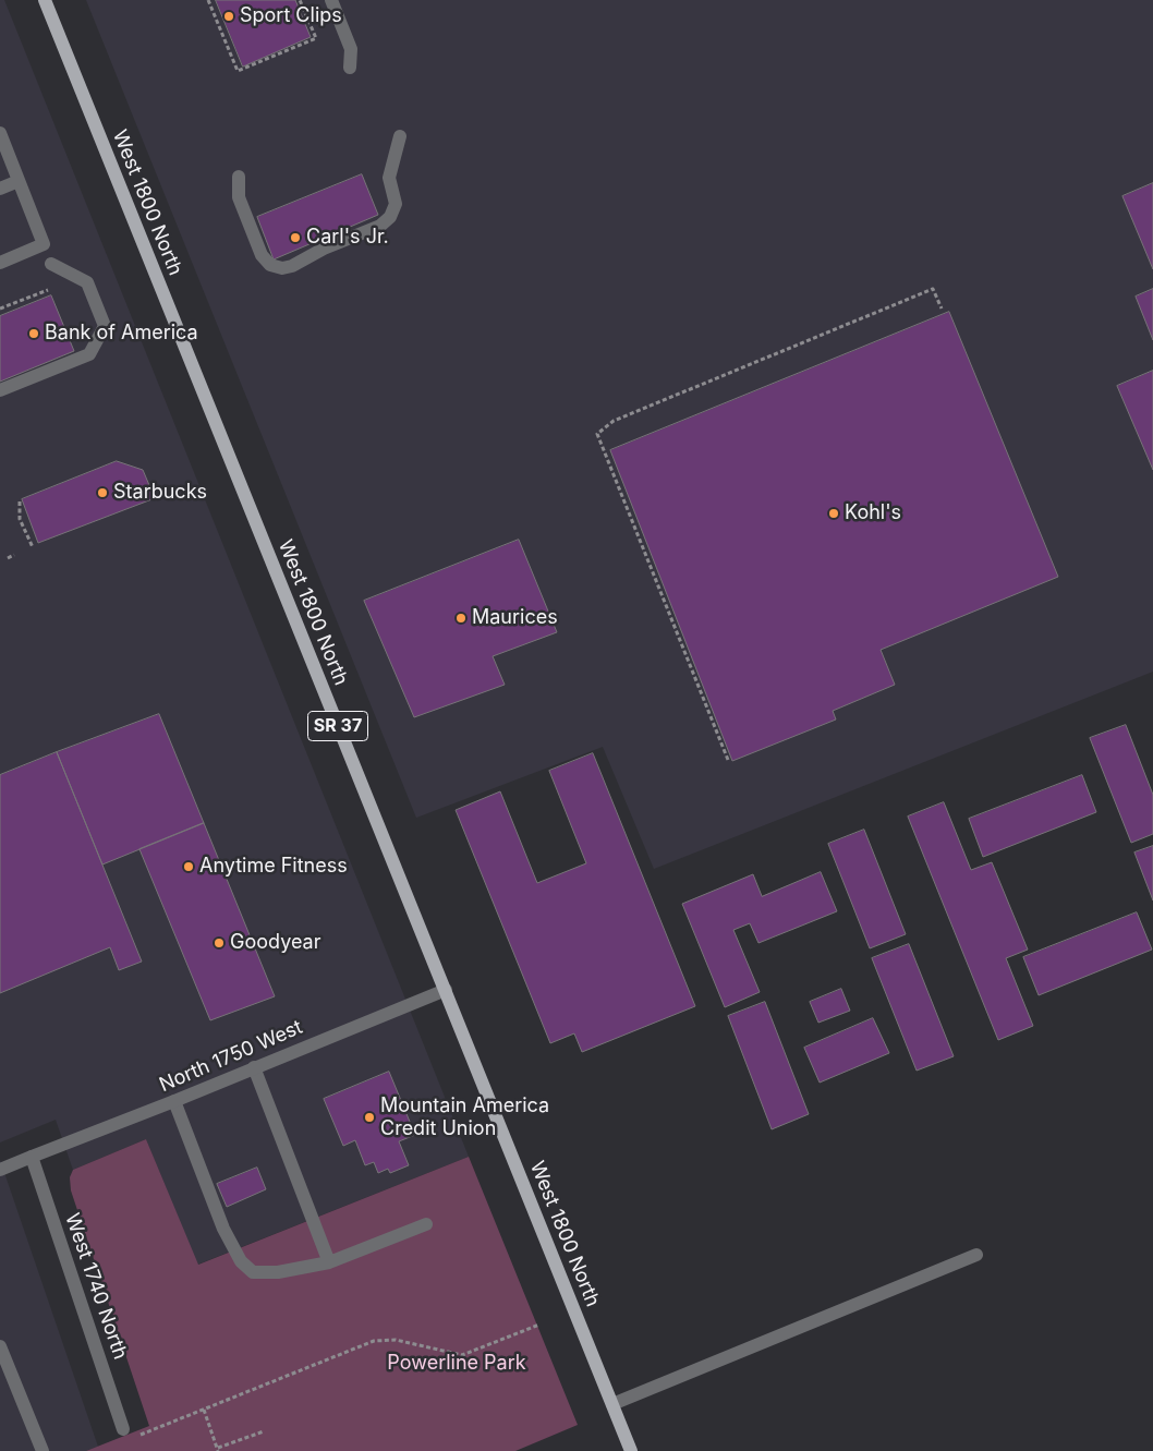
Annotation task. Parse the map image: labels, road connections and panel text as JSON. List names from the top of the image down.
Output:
{
  "streets": {
    "main road": ["West 1800 North", "SR 37"],
    "street": ["North 1750 West", "West 1740 North"]
  },
  "crossings": [
    ["West 1800 North", "North 1750 West"],
    ["North 1750 West", "West 1740 North"]
  ],
  "parks": ["Powerline Park"],
  "places": [
    "Sport Clips",
    "Carl's Jr.",
    "Bank of America",
    "Starbucks",
    "Kohl's",
    "Maurices",
    "Anytime Fitness",
    "Goodyear",
    "Mountain America Credit Union"
  ]
}
